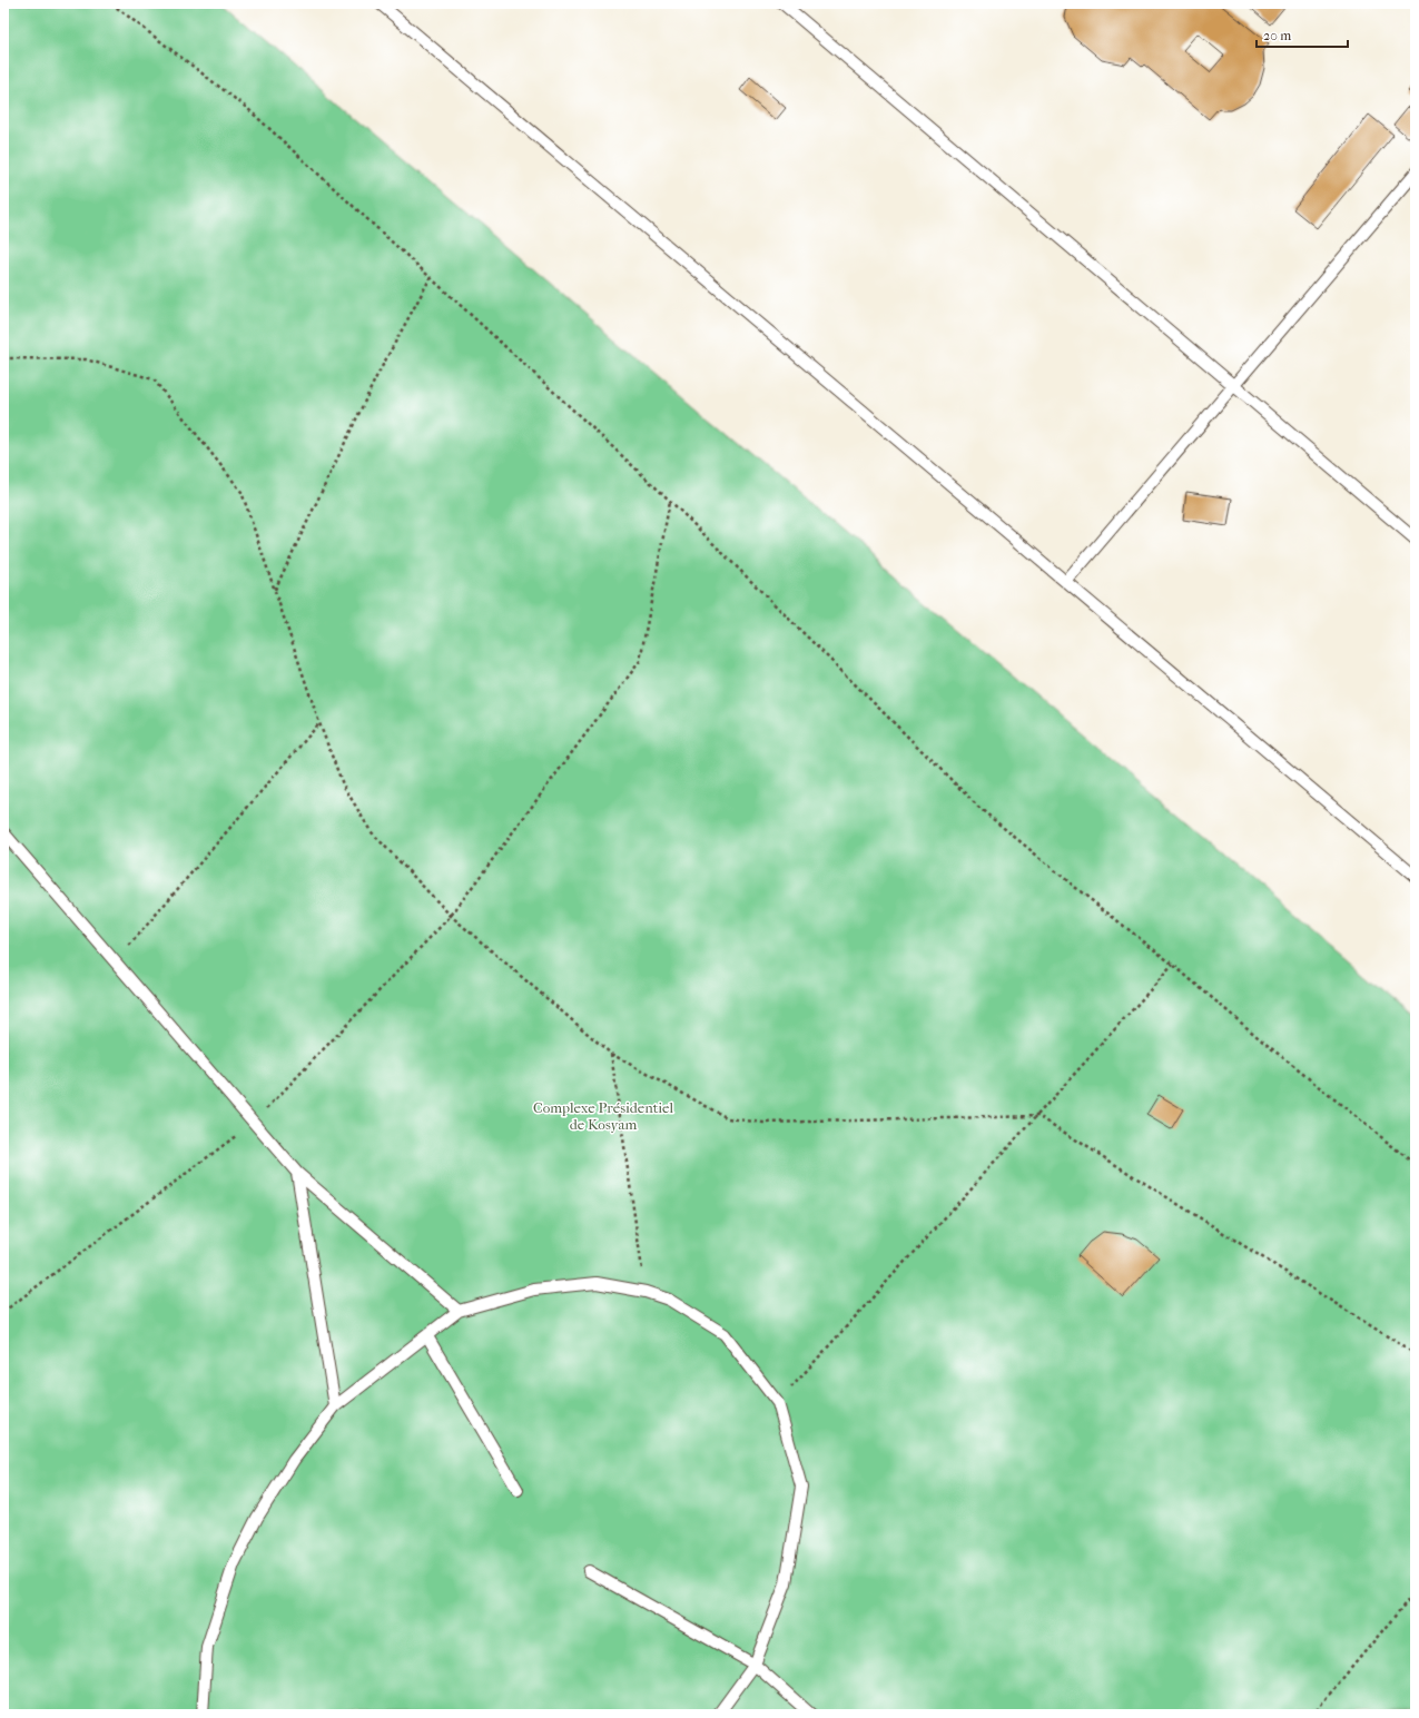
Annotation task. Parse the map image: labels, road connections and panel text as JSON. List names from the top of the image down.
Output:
{
  "parks": ["Complexe Présidentiel de Kosyam"],
  "scale_bar": "20 m"
}
